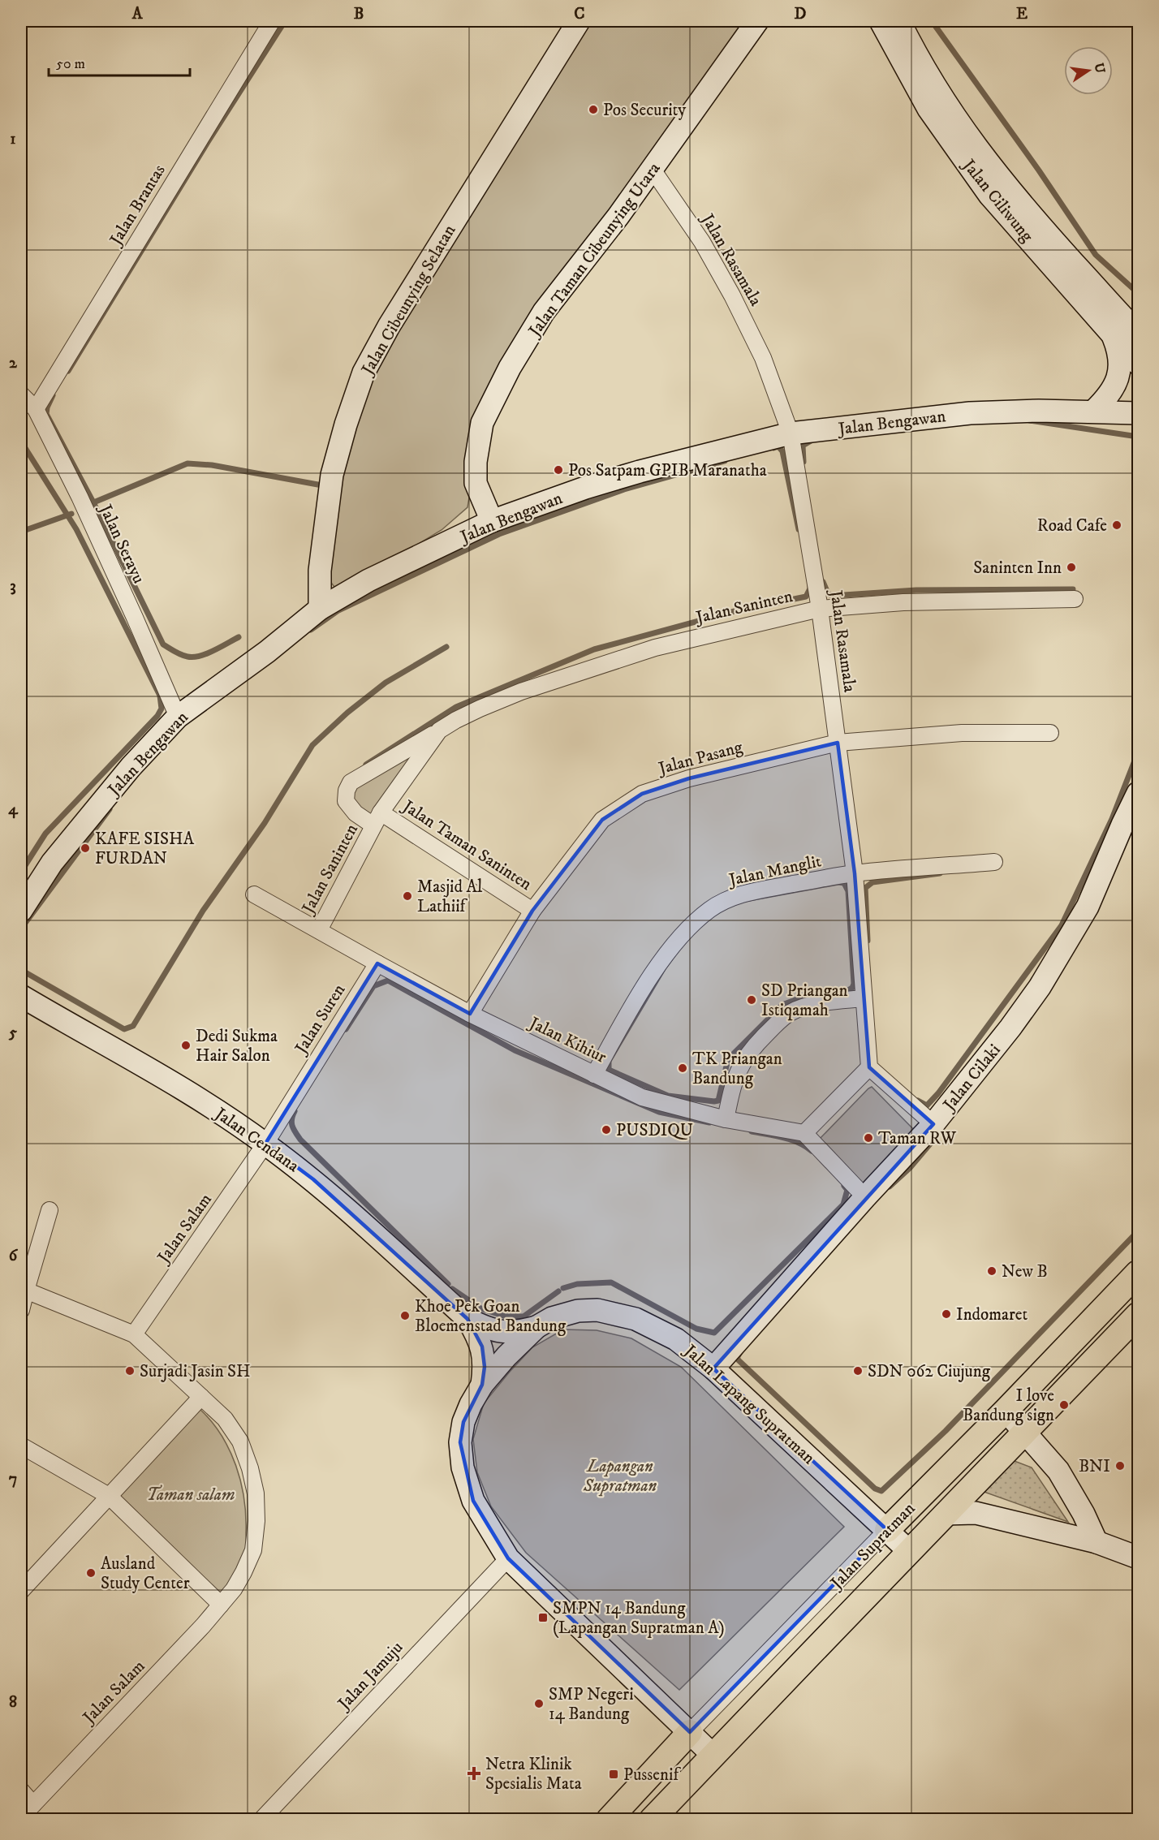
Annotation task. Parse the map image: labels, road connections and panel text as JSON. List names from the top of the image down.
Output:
{
  "streets": {
    "main road": ["Jalan Supratman"],
    "street": [
      "Jalan Ciliwung",
      "Jalan Brantas",
      "Jalan Taman Cibeunying Utara",
      "Jalan Rasamala",
      "Jalan Cibeunying Selatan",
      "Jalan Bengawan",
      "Jalan Serayu",
      "Jalan Saninten",
      "Jalan Pasang",
      "Jalan Taman Saninten",
      "Jalan Manglit",
      "Jalan Suren",
      "Jalan Kihiur",
      "Jalan Cilaki",
      "Jalan Cendana",
      "Jalan Salam",
      "Jalan Lapang Supratman",
      "Jalan Jamuju"
    ]
  },
  "crossings": [
    ["Jalan Brantas", "Jalan Serayu"],
    ["Jalan Taman Cibeunying Utara", "Jalan Rasamala"],
    ["Jalan Taman Cibeunying Utara", "Jalan Bengawan"],
    ["Jalan Rasamala", "Jalan Bengawan"],
    ["Jalan Rasamala", "Jalan Saninten"],
    ["Jalan Rasamala", "Jalan Pasang"],
    ["Jalan Rasamala", "Jalan Manglit"],
    ["Jalan Cibeunying Selatan", "Jalan Bengawan"],
    ["Jalan Bengawan", "Jalan Serayu"],
    ["Jalan Saninten", "Jalan Taman Saninten"],
    ["Jalan Saninten", "Jalan Kihiur"],
    ["Jalan Pasang", "Jalan Taman Saninten"],
    ["Jalan Pasang", "Jalan Kihiur"],
    ["Jalan Manglit", "Jalan Kihiur"],
    ["Jalan Suren", "Jalan Kihiur"],
    ["Jalan Suren", "Jalan Cendana"],
    ["Jalan Suren", "Jalan Salam"],
    ["Jalan Cilaki", "Jalan Lapang Supratman"],
    ["Jalan Cendana", "Jalan Salam"],
    ["Jalan Cendana", "Jalan Lapang Supratman"],
    ["Jalan Lapang Supratman", "Jalan Supratman"],
    ["Jalan Lapang Supratman", "Jalan Jamuju"]
  ],
  "parks": ["Lapangan Supratman", "Taman salam"],
  "places": {
    "other": [
      "Pos Security",
      "Pos Satpam GPIB Maranatha",
      "Road Cafe",
      "Saninten Inn",
      "KAFE SISHA FURDAN",
      "Masjid Al Lathiif",
      "SD Priangan Istiqamah",
      "Dedi Sukma Hair Salon",
      "TK Priangan Bandung",
      "PUSDIQU",
      "Taman RW",
      "New B",
      "Indomaret",
      "Khoe Pek Goan Bloemenstad Bandung",
      "Surjadi Jasin SH",
      "SDN 062 Ciujung",
      "I love Bandung sign",
      "BNI",
      "Ausland Study Center",
      "SMP Negeri 14 Bandung"
    ],
    "transit": ["SMPN 14 Bandung (Lapangan Supratman A)", "Pussenif"],
    "health": ["Netra Klinik Spesialis Mata"]
  },
  "scale_bar": "50 m",
  "north": "right",
  "grid": {
    "columns": [
      "A",
      "B",
      "C",
      "D",
      "E"
    ],
    "rows": [
      "1",
      "2",
      "3",
      "4",
      "5",
      "6",
      "7",
      "8"
    ]
  }
}
